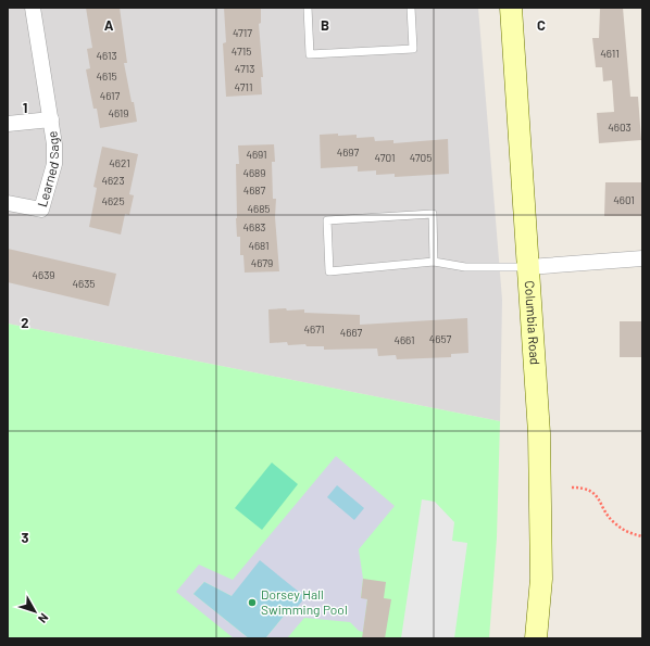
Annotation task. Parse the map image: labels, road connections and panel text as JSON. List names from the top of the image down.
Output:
{
  "streets": {
    "street": ["Learned Sage", "Columbia Road"]
  },
  "places": ["Dorsey Hall Swimming Pool"],
  "house_numbers": [
    "4717",
    "4715",
    "4611",
    "4613",
    "4713",
    "4615",
    "4711",
    "4617",
    "4619",
    "4603",
    "4697",
    "4691",
    "4701",
    "4705",
    "4621",
    "4689",
    "4623",
    "4687",
    "4601",
    "4625",
    "4685",
    "4683",
    "4681",
    "4679",
    "4639",
    "4635",
    "4671",
    "4667",
    "4657",
    "4661"
  ],
  "north": "bottom right",
  "grid": {
    "columns": ["A", "B", "C"],
    "rows": ["1", "2", "3"]
  }
}
